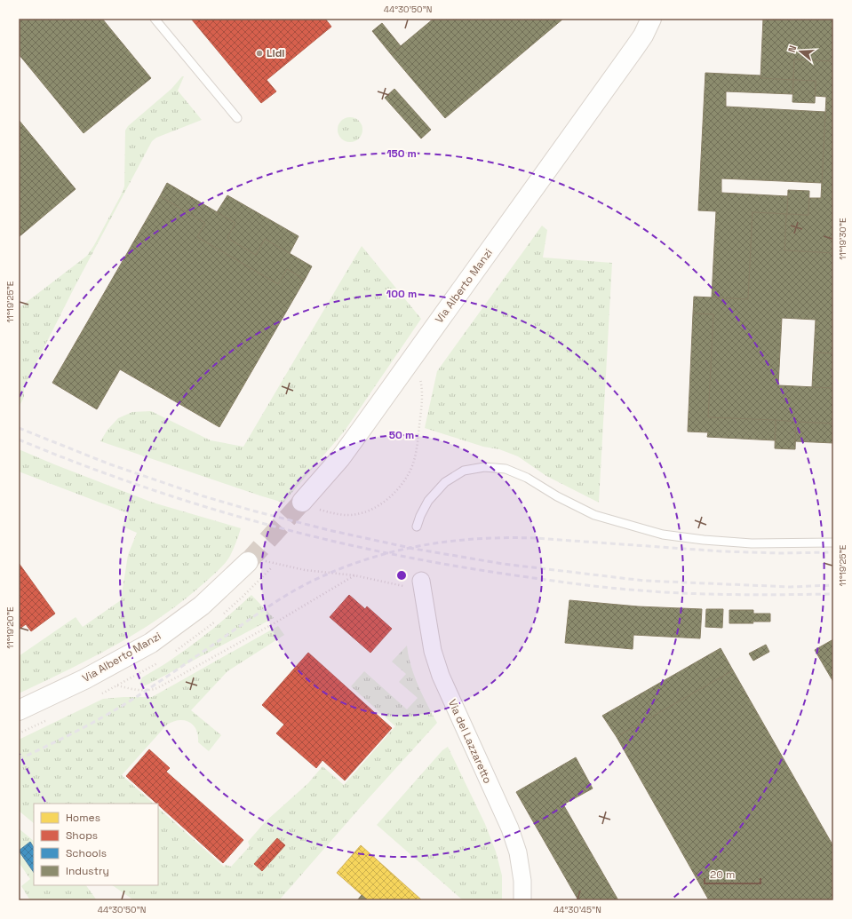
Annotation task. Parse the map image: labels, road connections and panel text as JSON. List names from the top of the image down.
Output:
{
  "streets": {
    "main road": ["Via Alberto Manzi"],
    "street": ["Via del Lazzaretto"]
  },
  "places": ["Lidl"],
  "legend": [
    "Homes",
    "Shops",
    "Schools",
    "Industry"
  ],
  "scale_bar": "20 m",
  "north": "left",
  "coordinates": [
    "44°30'50\"N",
    "11°19'30\"E",
    "11°19'25\"E",
    "11°19'20\"E",
    "44°30'45\"N"
  ],
  "rings": ["150 m", "100 m", "50 m"]
}
